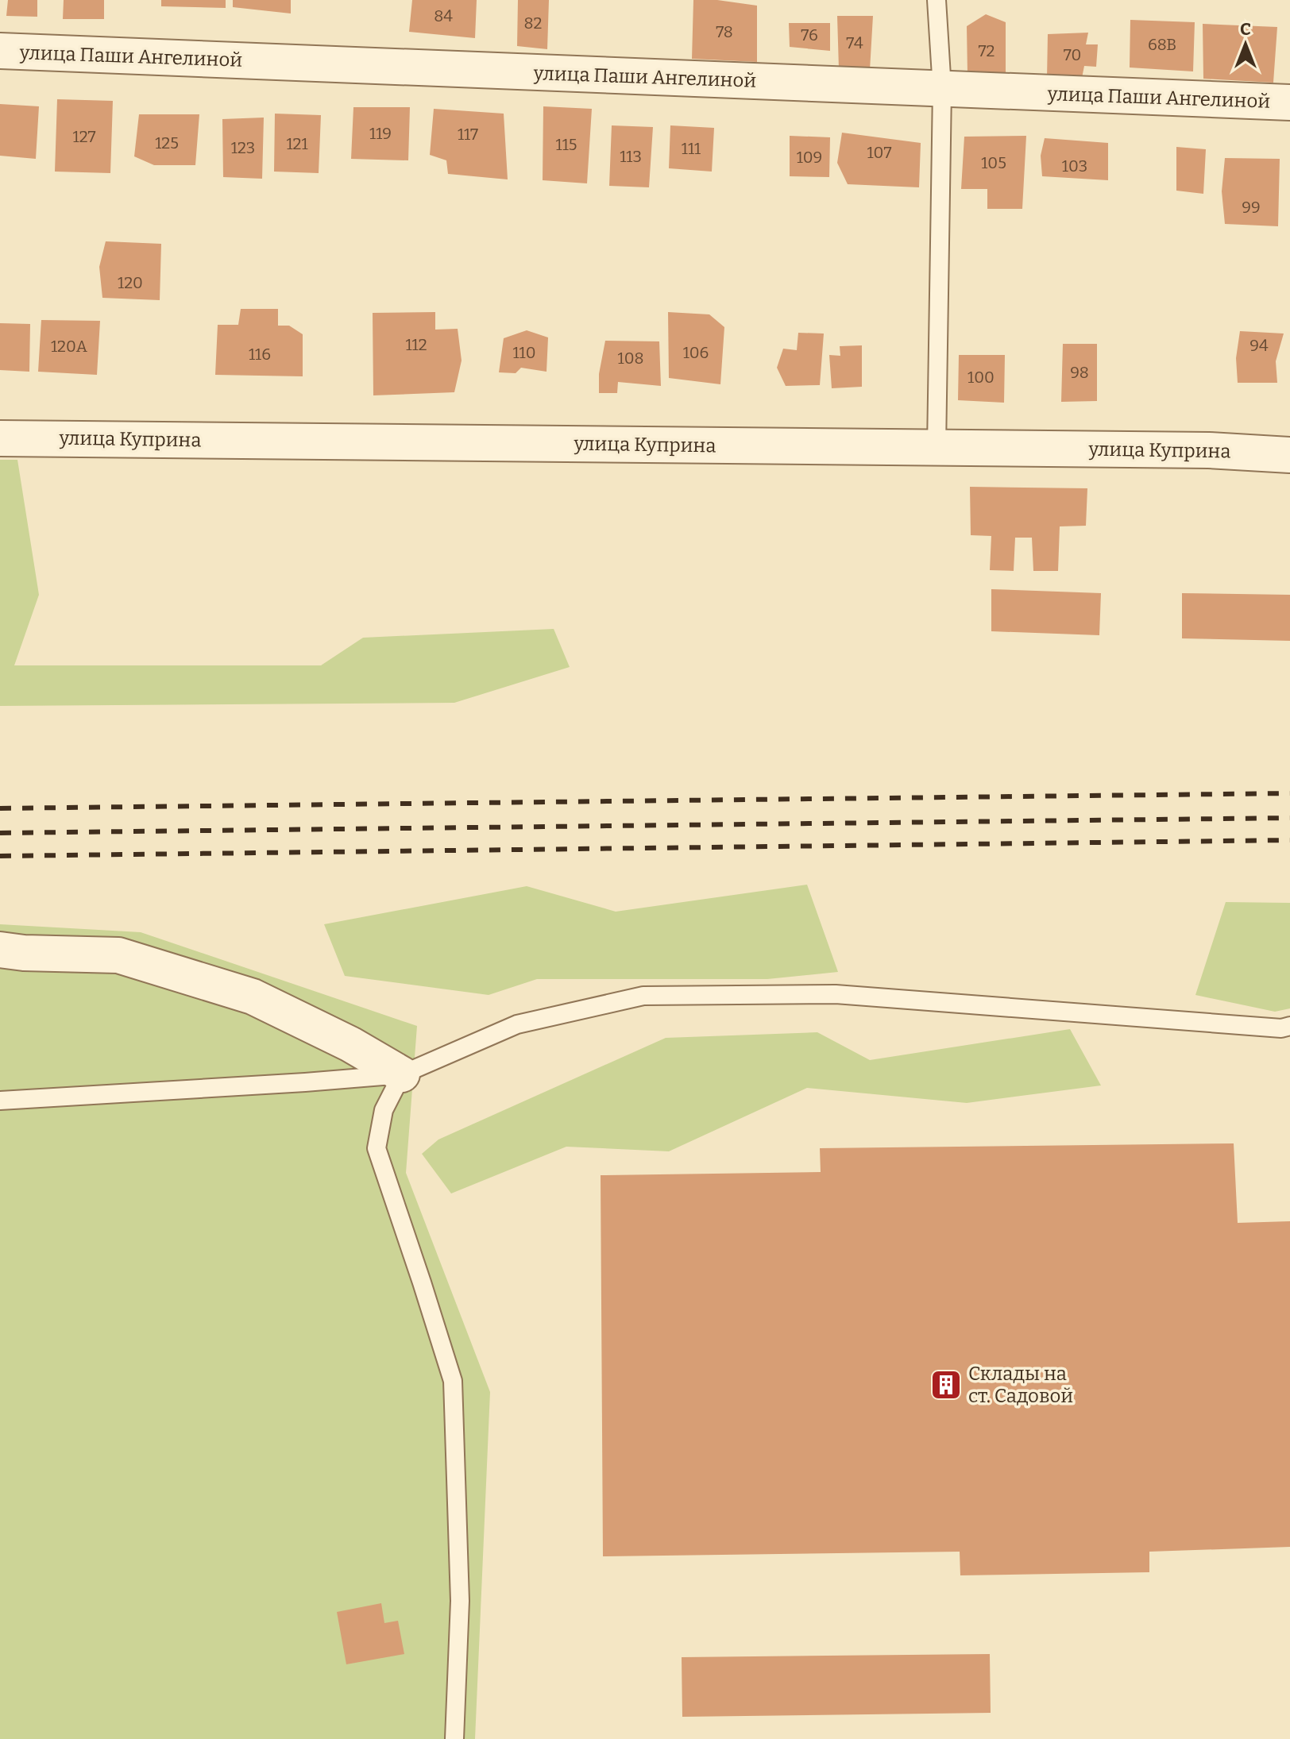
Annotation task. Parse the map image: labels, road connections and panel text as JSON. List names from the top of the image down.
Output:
{
  "streets": {
    "street": ["улица Паши Ангелиной", "улица Куприна"]
  },
  "places": {
    "building": ["Склады на ст. Садовой"]
  },
  "house_numbers": [
    "84",
    "82",
    "78",
    "76",
    "74",
    "68В",
    "72",
    "70",
    "119",
    "117",
    "127",
    "125",
    "121",
    "115",
    "123",
    "111",
    "107",
    "113",
    "109",
    "105",
    "103",
    "99",
    "120",
    "112",
    "94",
    "120А",
    "110",
    "106",
    "116",
    "108",
    "98",
    "100"
  ],
  "north": "top"
}
